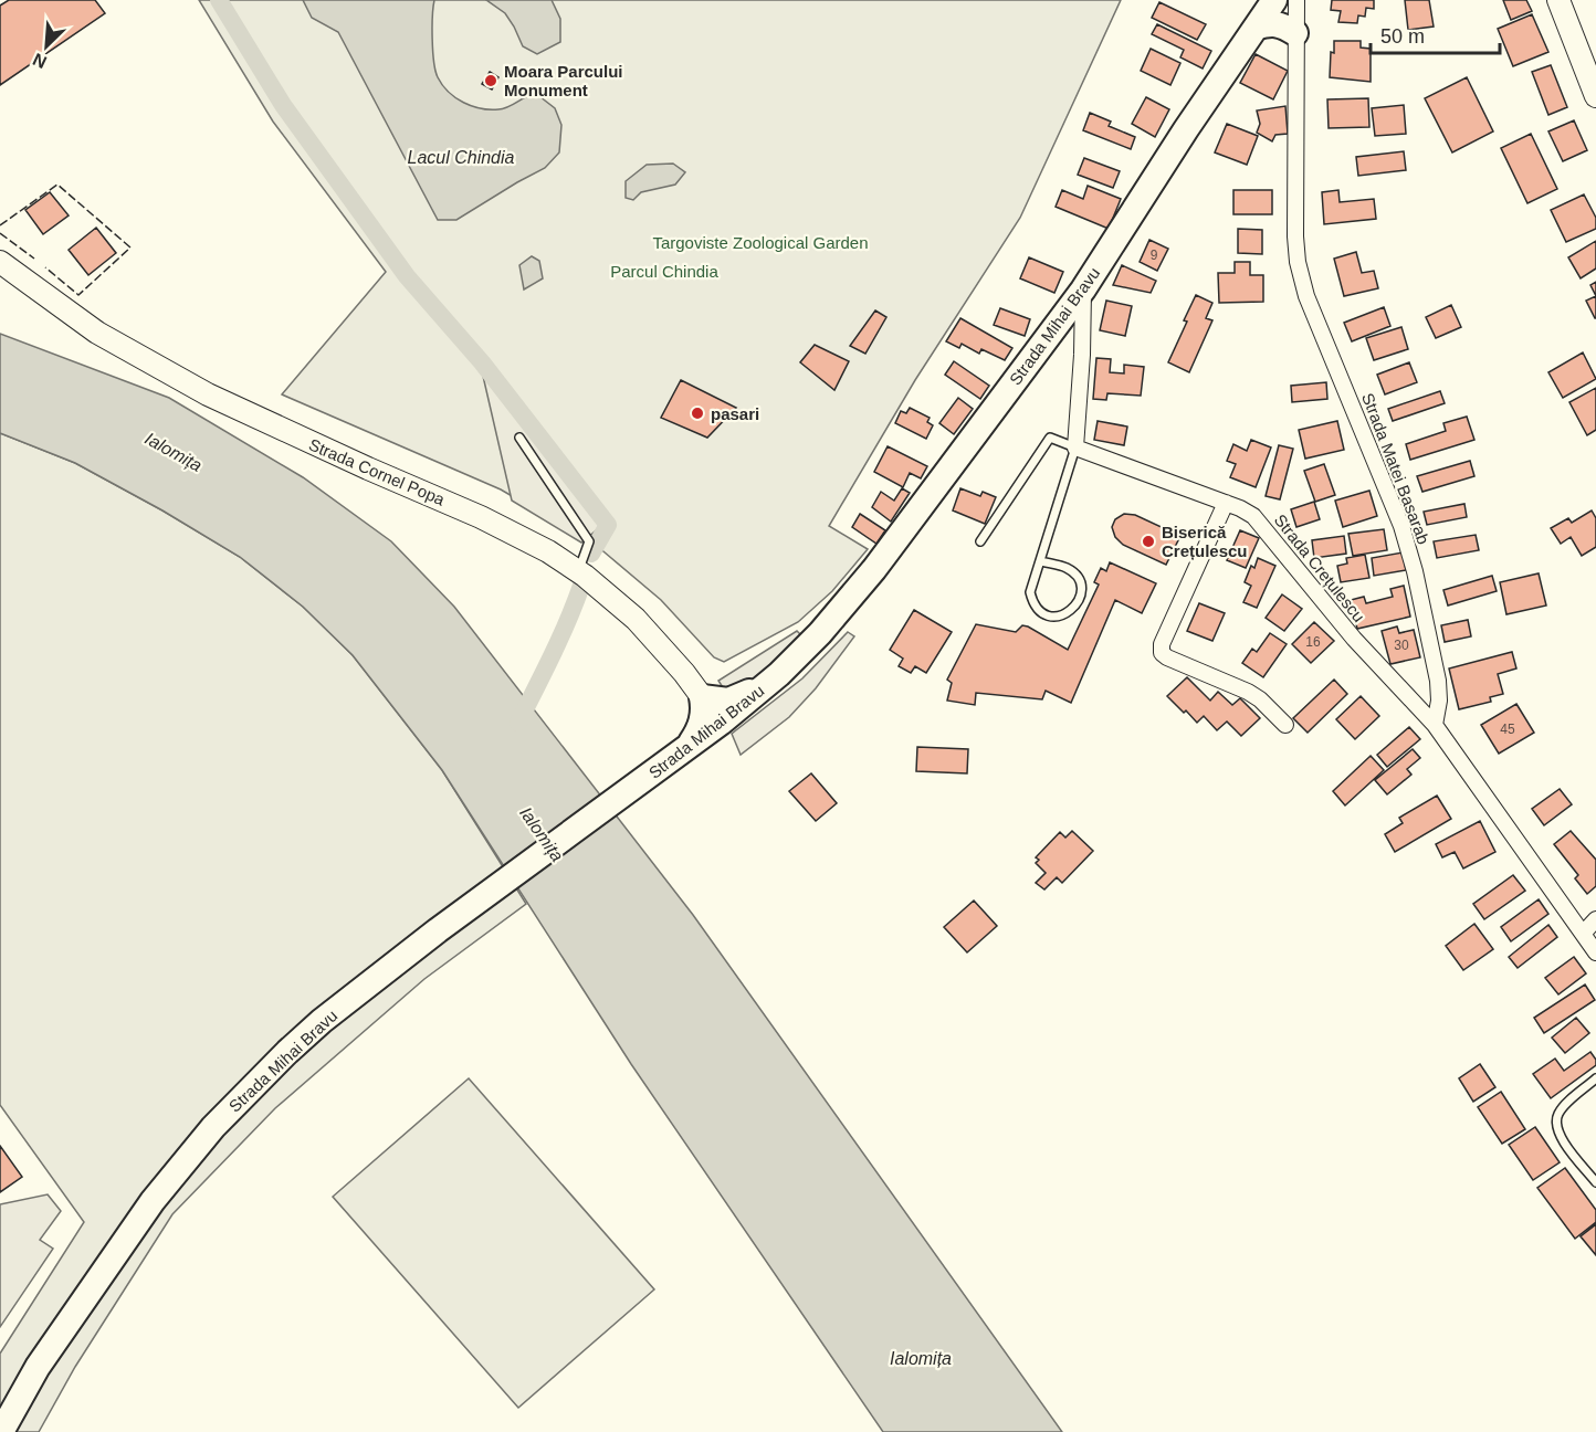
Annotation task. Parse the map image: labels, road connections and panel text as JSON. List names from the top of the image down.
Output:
{
  "streets": {
    "main road": ["Strada Mihai Bravu", "Strada Cornel Popa"],
    "street": ["Strada Matei Basarab", "Strada Crețulescu"]
  },
  "crossings": [
    ["Strada Mihai Bravu", "Strada Matei Basarab"],
    ["Strada Mihai Bravu", "Strada Cornel Popa"],
    ["Strada Matei Basarab", "Strada Crețulescu"]
  ],
  "water": ["Lacul Chindia", "Ialomița"],
  "parks": ["Targoviste Zoological Garden", "Parcul Chindia"],
  "places": ["Moara Parcului Monument", "pasari", "Biserică Crețulescu"],
  "house_numbers": [
    "9",
    "16",
    "30",
    "45"
  ],
  "scale_bar": "50 m",
  "north": "bottom left"
}
